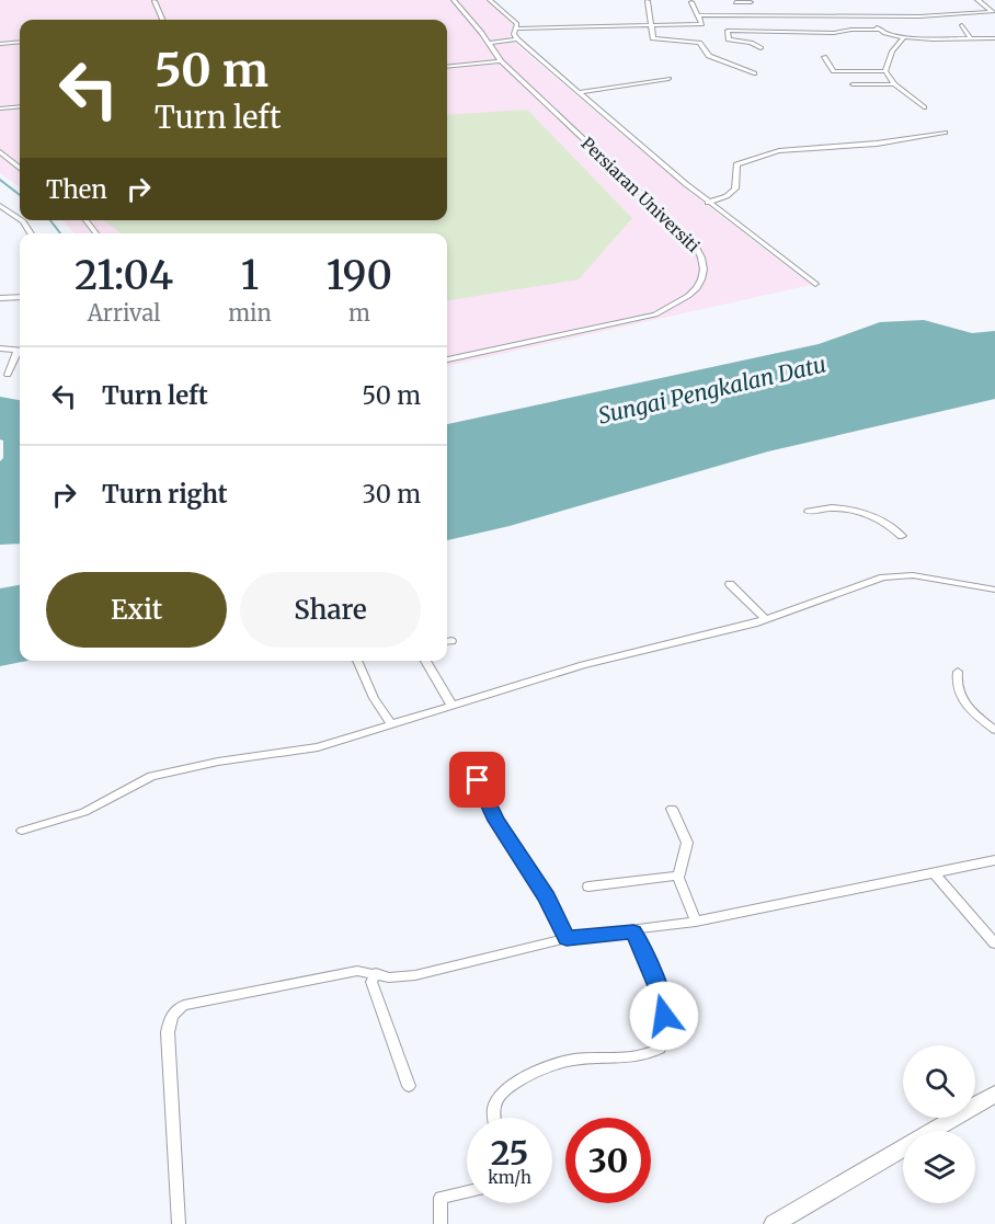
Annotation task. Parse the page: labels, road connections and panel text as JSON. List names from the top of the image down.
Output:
{
  "streets": {
    "street": ["Persiaran Universiti"]
  },
  "water": ["Sungai Pengkalan Datu"],
  "page": {
    "turn": ["50 m", "Turn left"],
    "then": "Then",
    "eta": [
      "21:04",
      "Arrival",
      "1",
      "min",
      "190",
      "m"
    ],
    "list": [
      {
        "name": "Turn left",
        "value": "50 m"
      },
      {
        "name": "Turn right",
        "value": "30 m"
      }
    ],
    "buttons": ["Exit", "Share"],
    "speed": "25 km/h",
    "limit": "30"
  }
}
